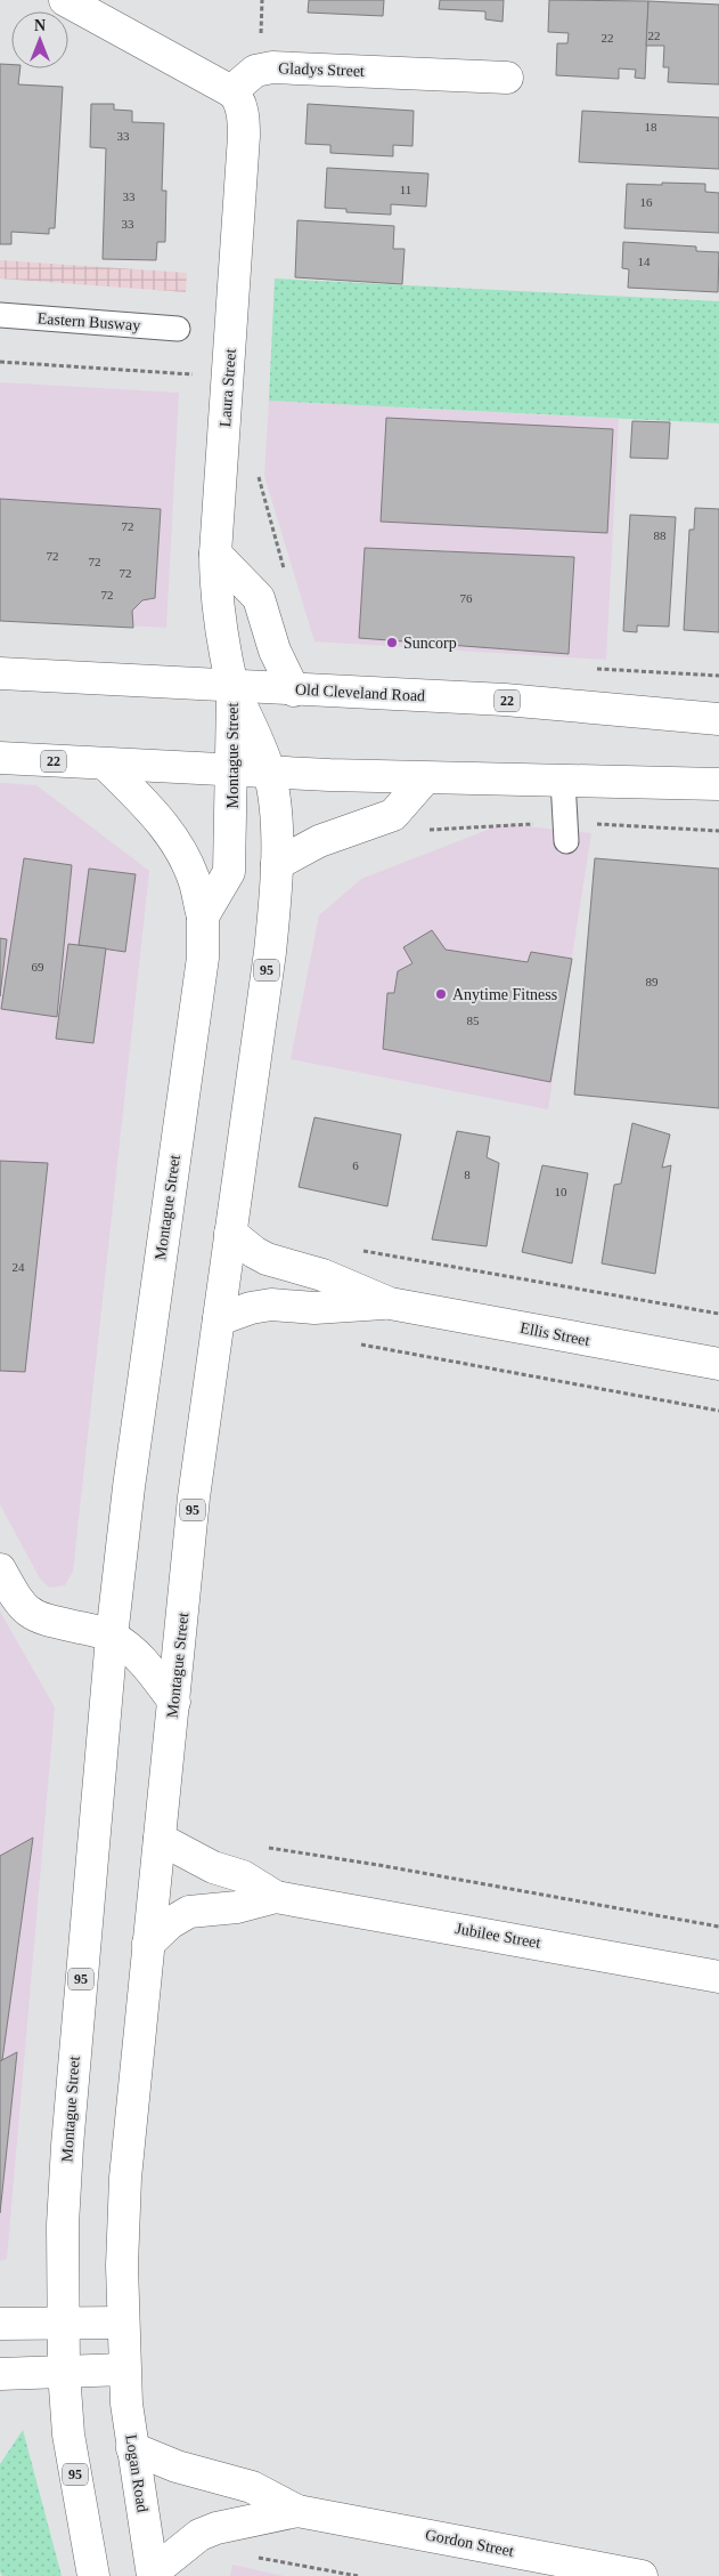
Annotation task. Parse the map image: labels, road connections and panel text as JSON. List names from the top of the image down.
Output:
{
  "streets": {
    "main road": [
      "Gladys Street",
      "Laura Street",
      "Old Cleveland Road",
      "22",
      "Montague Street",
      "95",
      "Ellis Street",
      "Jubilee Street",
      "Logan Road",
      "Gordon Street"
    ],
    "lane": ["Eastern Busway"]
  },
  "crossings": [
    ["Gladys Street", "Laura Street"],
    ["Laura Street", "Old Cleveland Road"],
    ["Laura Street", "Montague Street"],
    ["Old Cleveland Road", "Montague Street"],
    ["22", "Montague Street"],
    ["22", "95"],
    ["Montague Street", "95"],
    ["Montague Street", "Ellis Street"],
    ["Montague Street", "Jubilee Street"],
    ["Montague Street", "Logan Road"],
    ["Logan Road", "Gordon Street"]
  ],
  "places": ["Suncorp", "Anytime Fitness"],
  "house_numbers": [
    "22",
    "22",
    "18",
    "33",
    "11",
    "33",
    "16",
    "33",
    "14",
    "72",
    "88",
    "72",
    "72",
    "72",
    "72",
    "76",
    "69",
    "89",
    "85",
    "6",
    "8",
    "10",
    "24"
  ],
  "north": "top"
}
